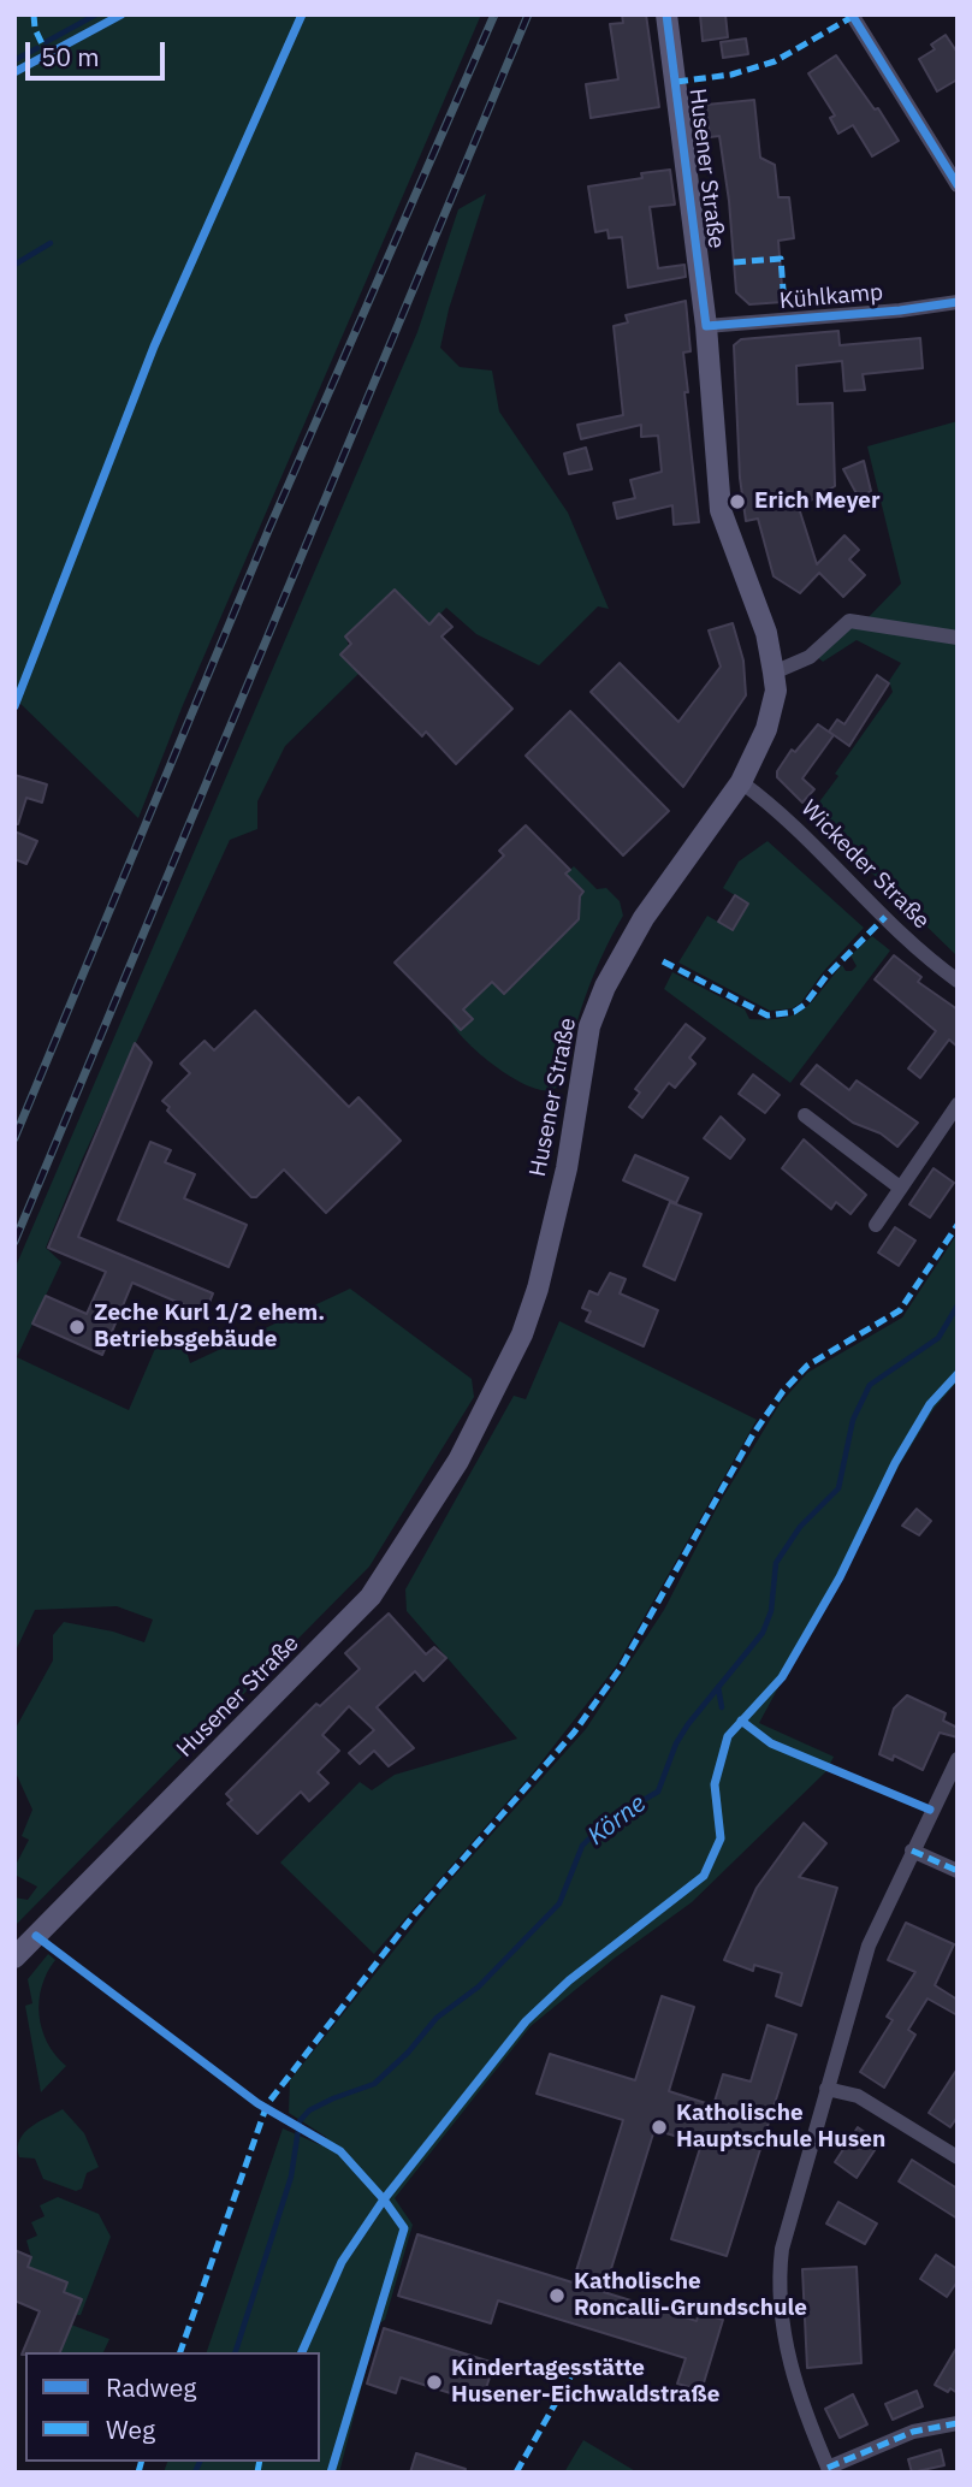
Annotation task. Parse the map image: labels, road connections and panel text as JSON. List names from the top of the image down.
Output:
{
  "streets": {
    "street": ["Husener Straße", "Kühlkamp", "Wickeder Straße"]
  },
  "crossings": [
    ["Husener Straße", "Kühlkamp"],
    ["Husener Straße", "Wickeder Straße"]
  ],
  "water": ["Körne"],
  "places": [
    "Erich Meyer",
    "Zeche Kurl 1/2 ehem. Betriebsgebäude",
    "Katholische Hauptschule Husen",
    "Katholische Roncalli-Grundschule",
    "Kindertagesstätte Husener-Eichwaldstraße"
  ],
  "legend": ["Radweg", "Weg"],
  "scale_bar": "50 m"
}
